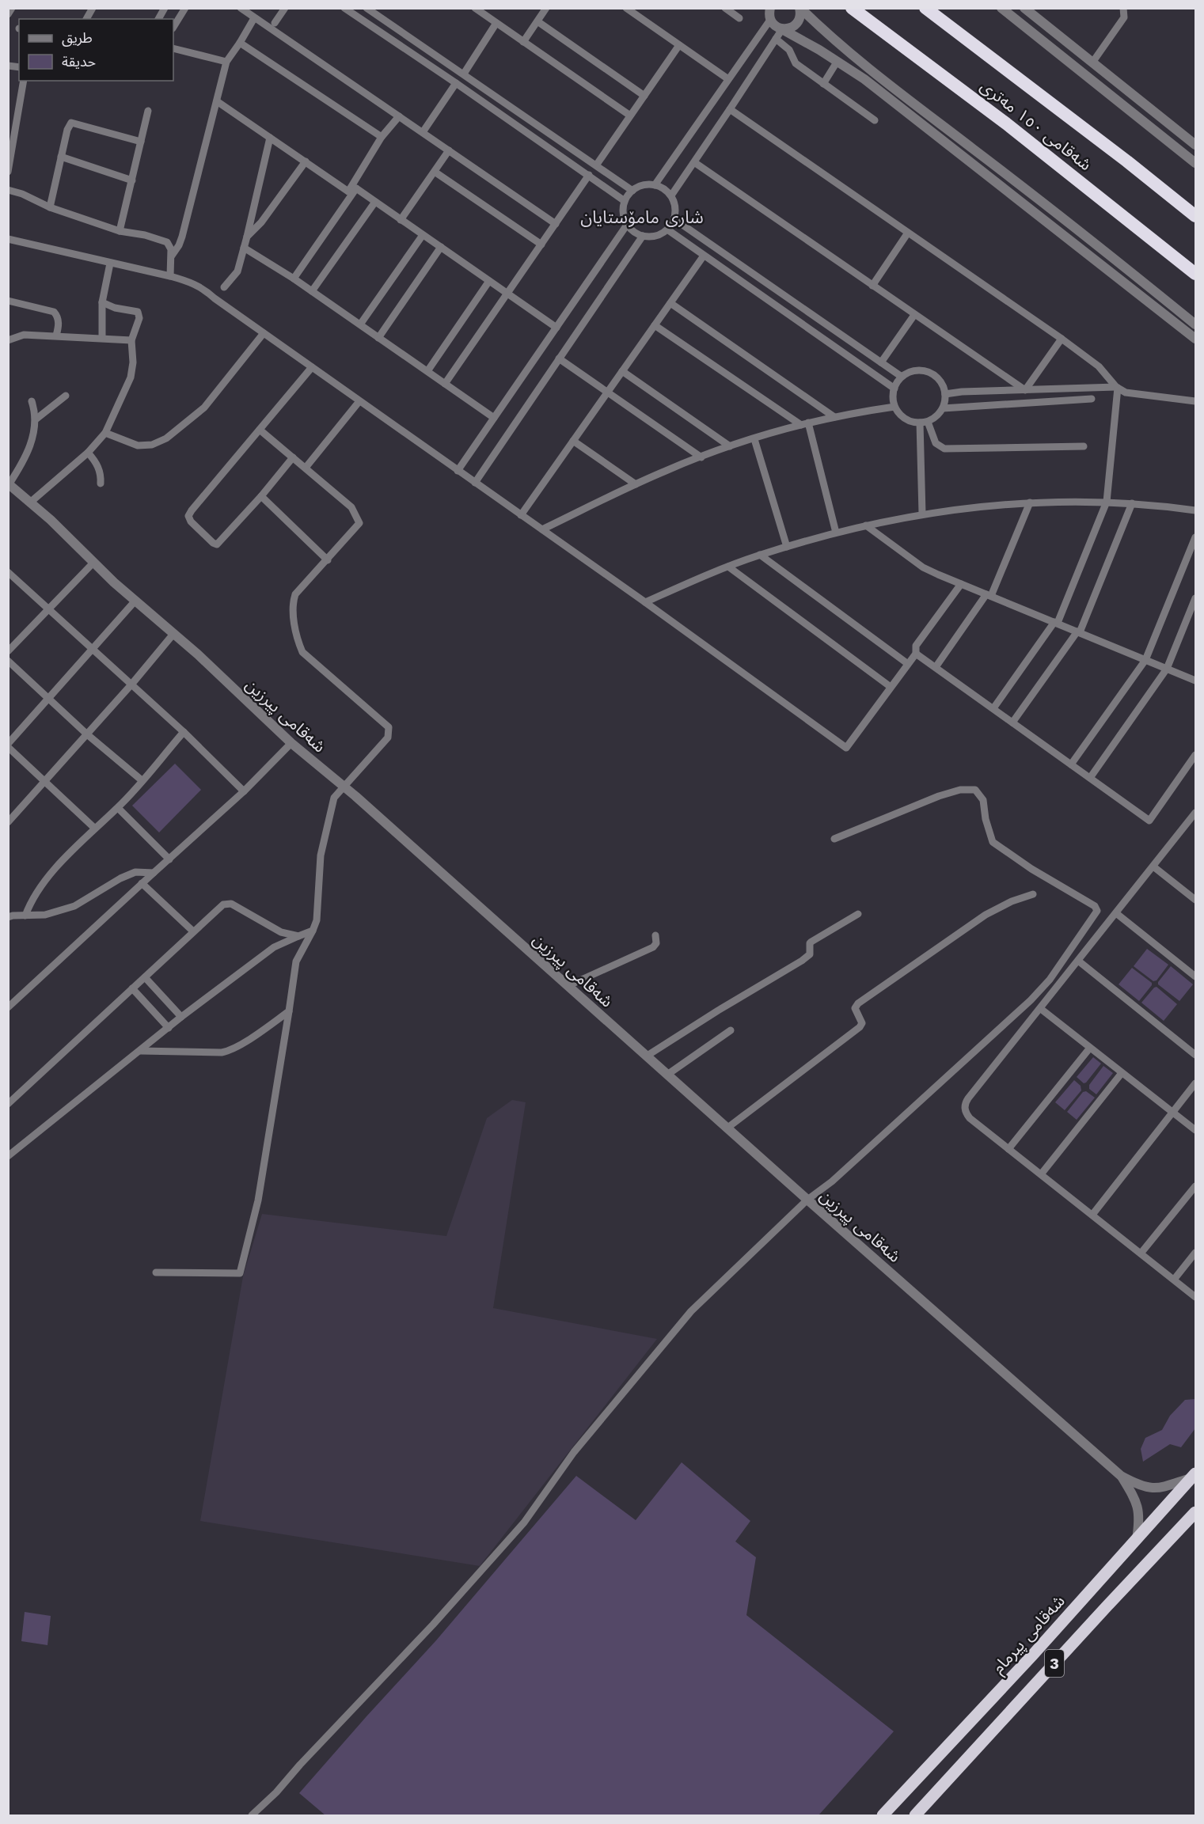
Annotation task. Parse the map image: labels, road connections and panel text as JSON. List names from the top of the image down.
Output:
{
  "streets": {
    "highway": ["شەقامی ١٥٠ مەتری", "شەقامی پیرمام", "3"],
    "street": ["شەقامی پیرزین"]
  },
  "districts": ["شاری مامۆستایان"],
  "legend": ["طريق", "حديقة"]
}
